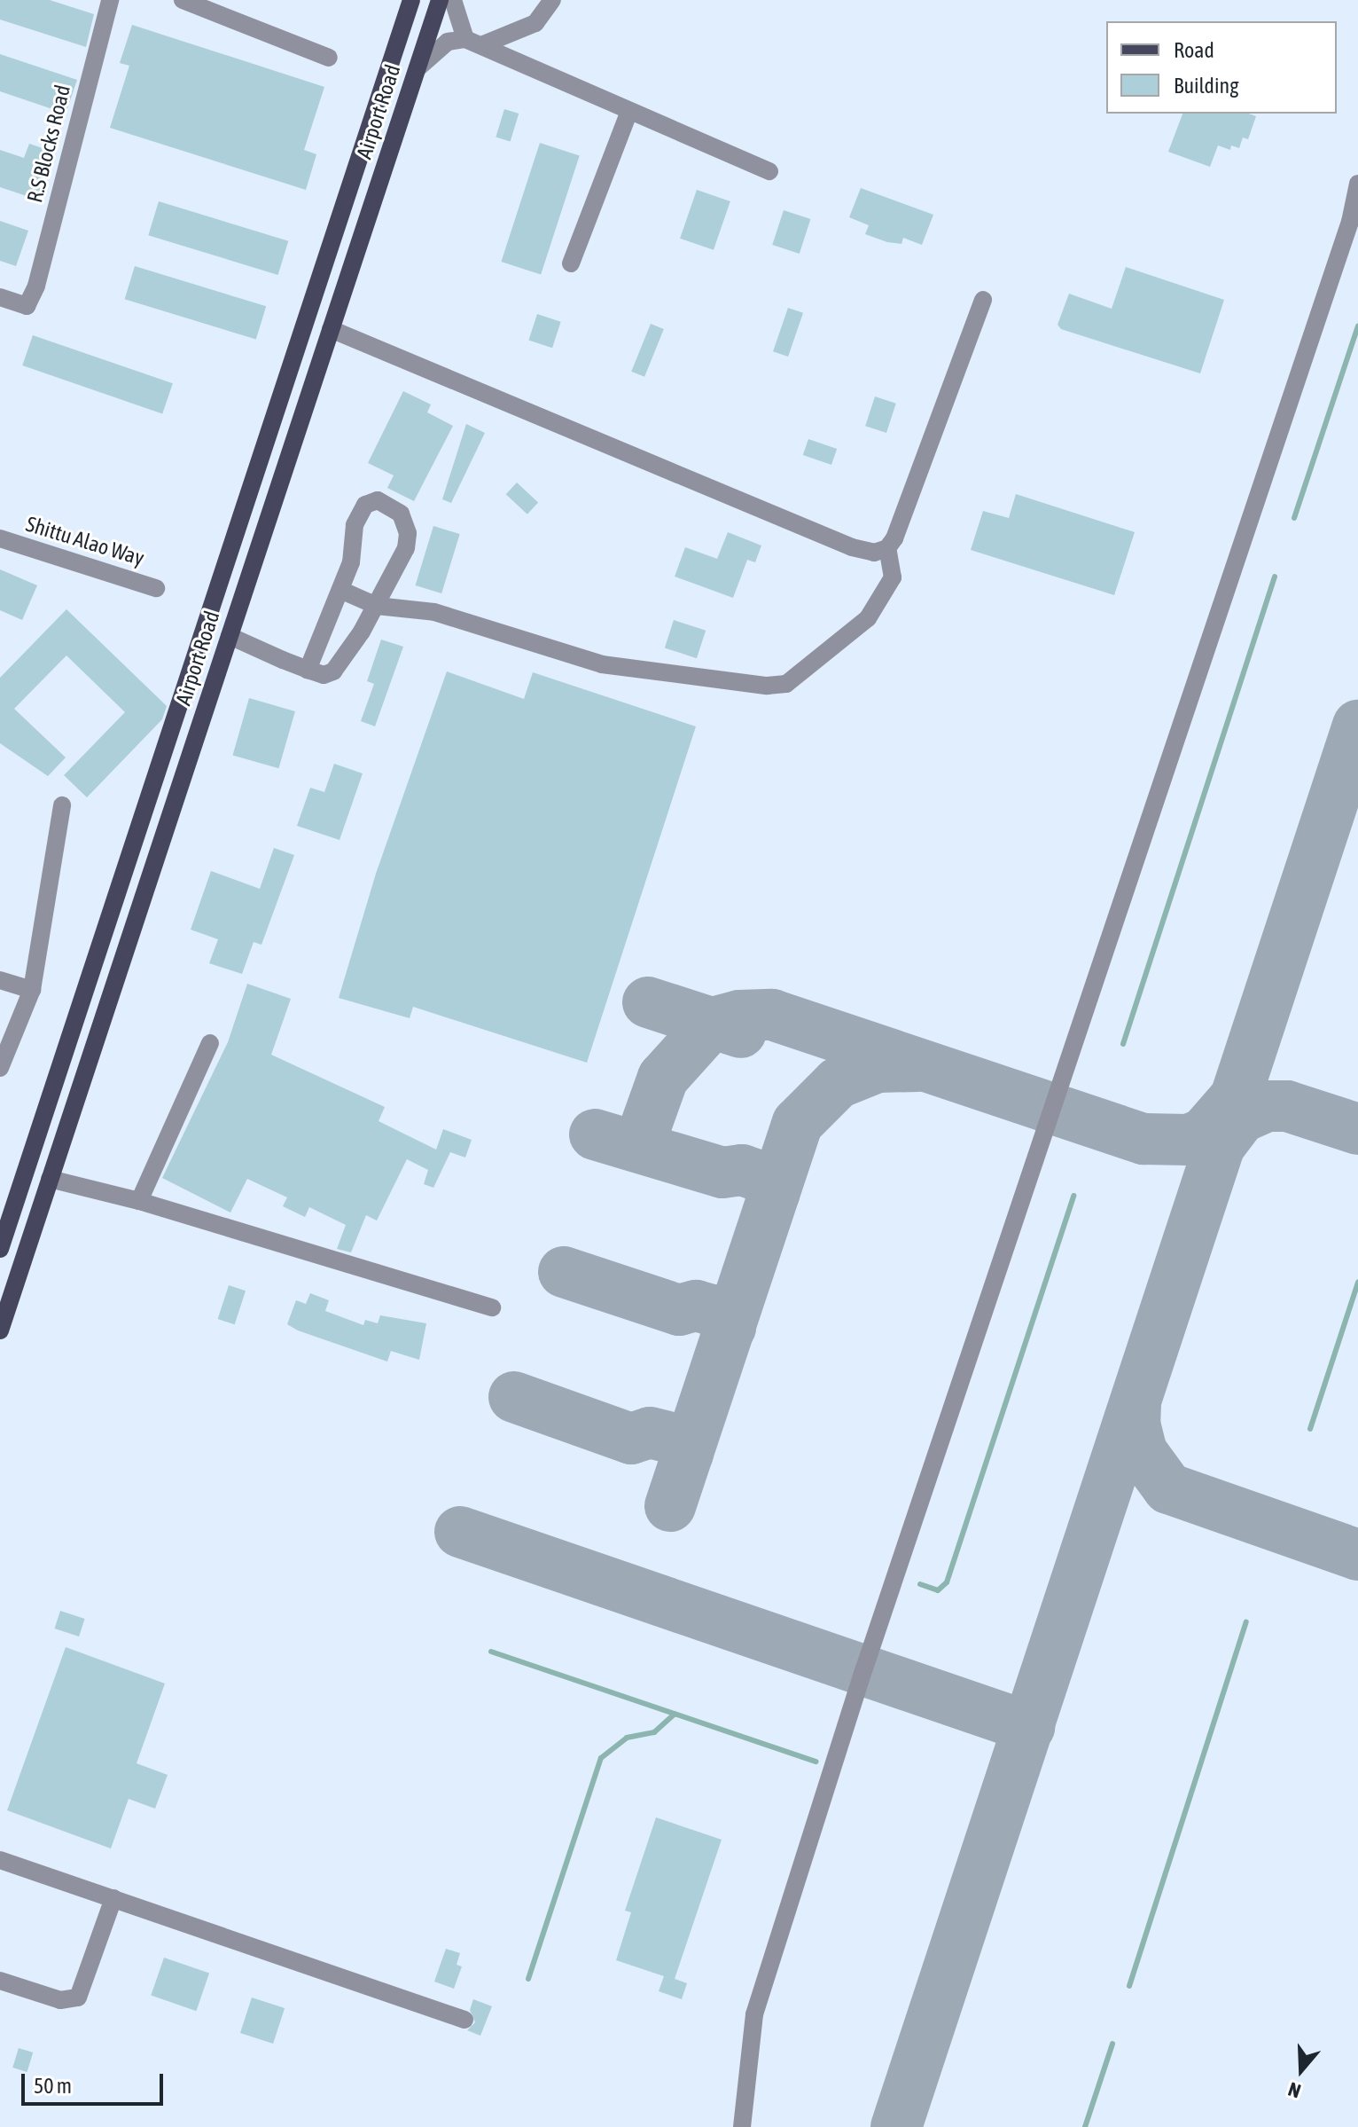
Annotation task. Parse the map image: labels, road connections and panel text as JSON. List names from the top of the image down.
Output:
{
  "streets": {
    "main road": ["Airport Road"],
    "lane": ["R.S Blocks Road", "Shittu Alao Way"]
  },
  "legend": ["Road", "Building"],
  "scale_bar": "50 m",
  "north": "bottom"
}
